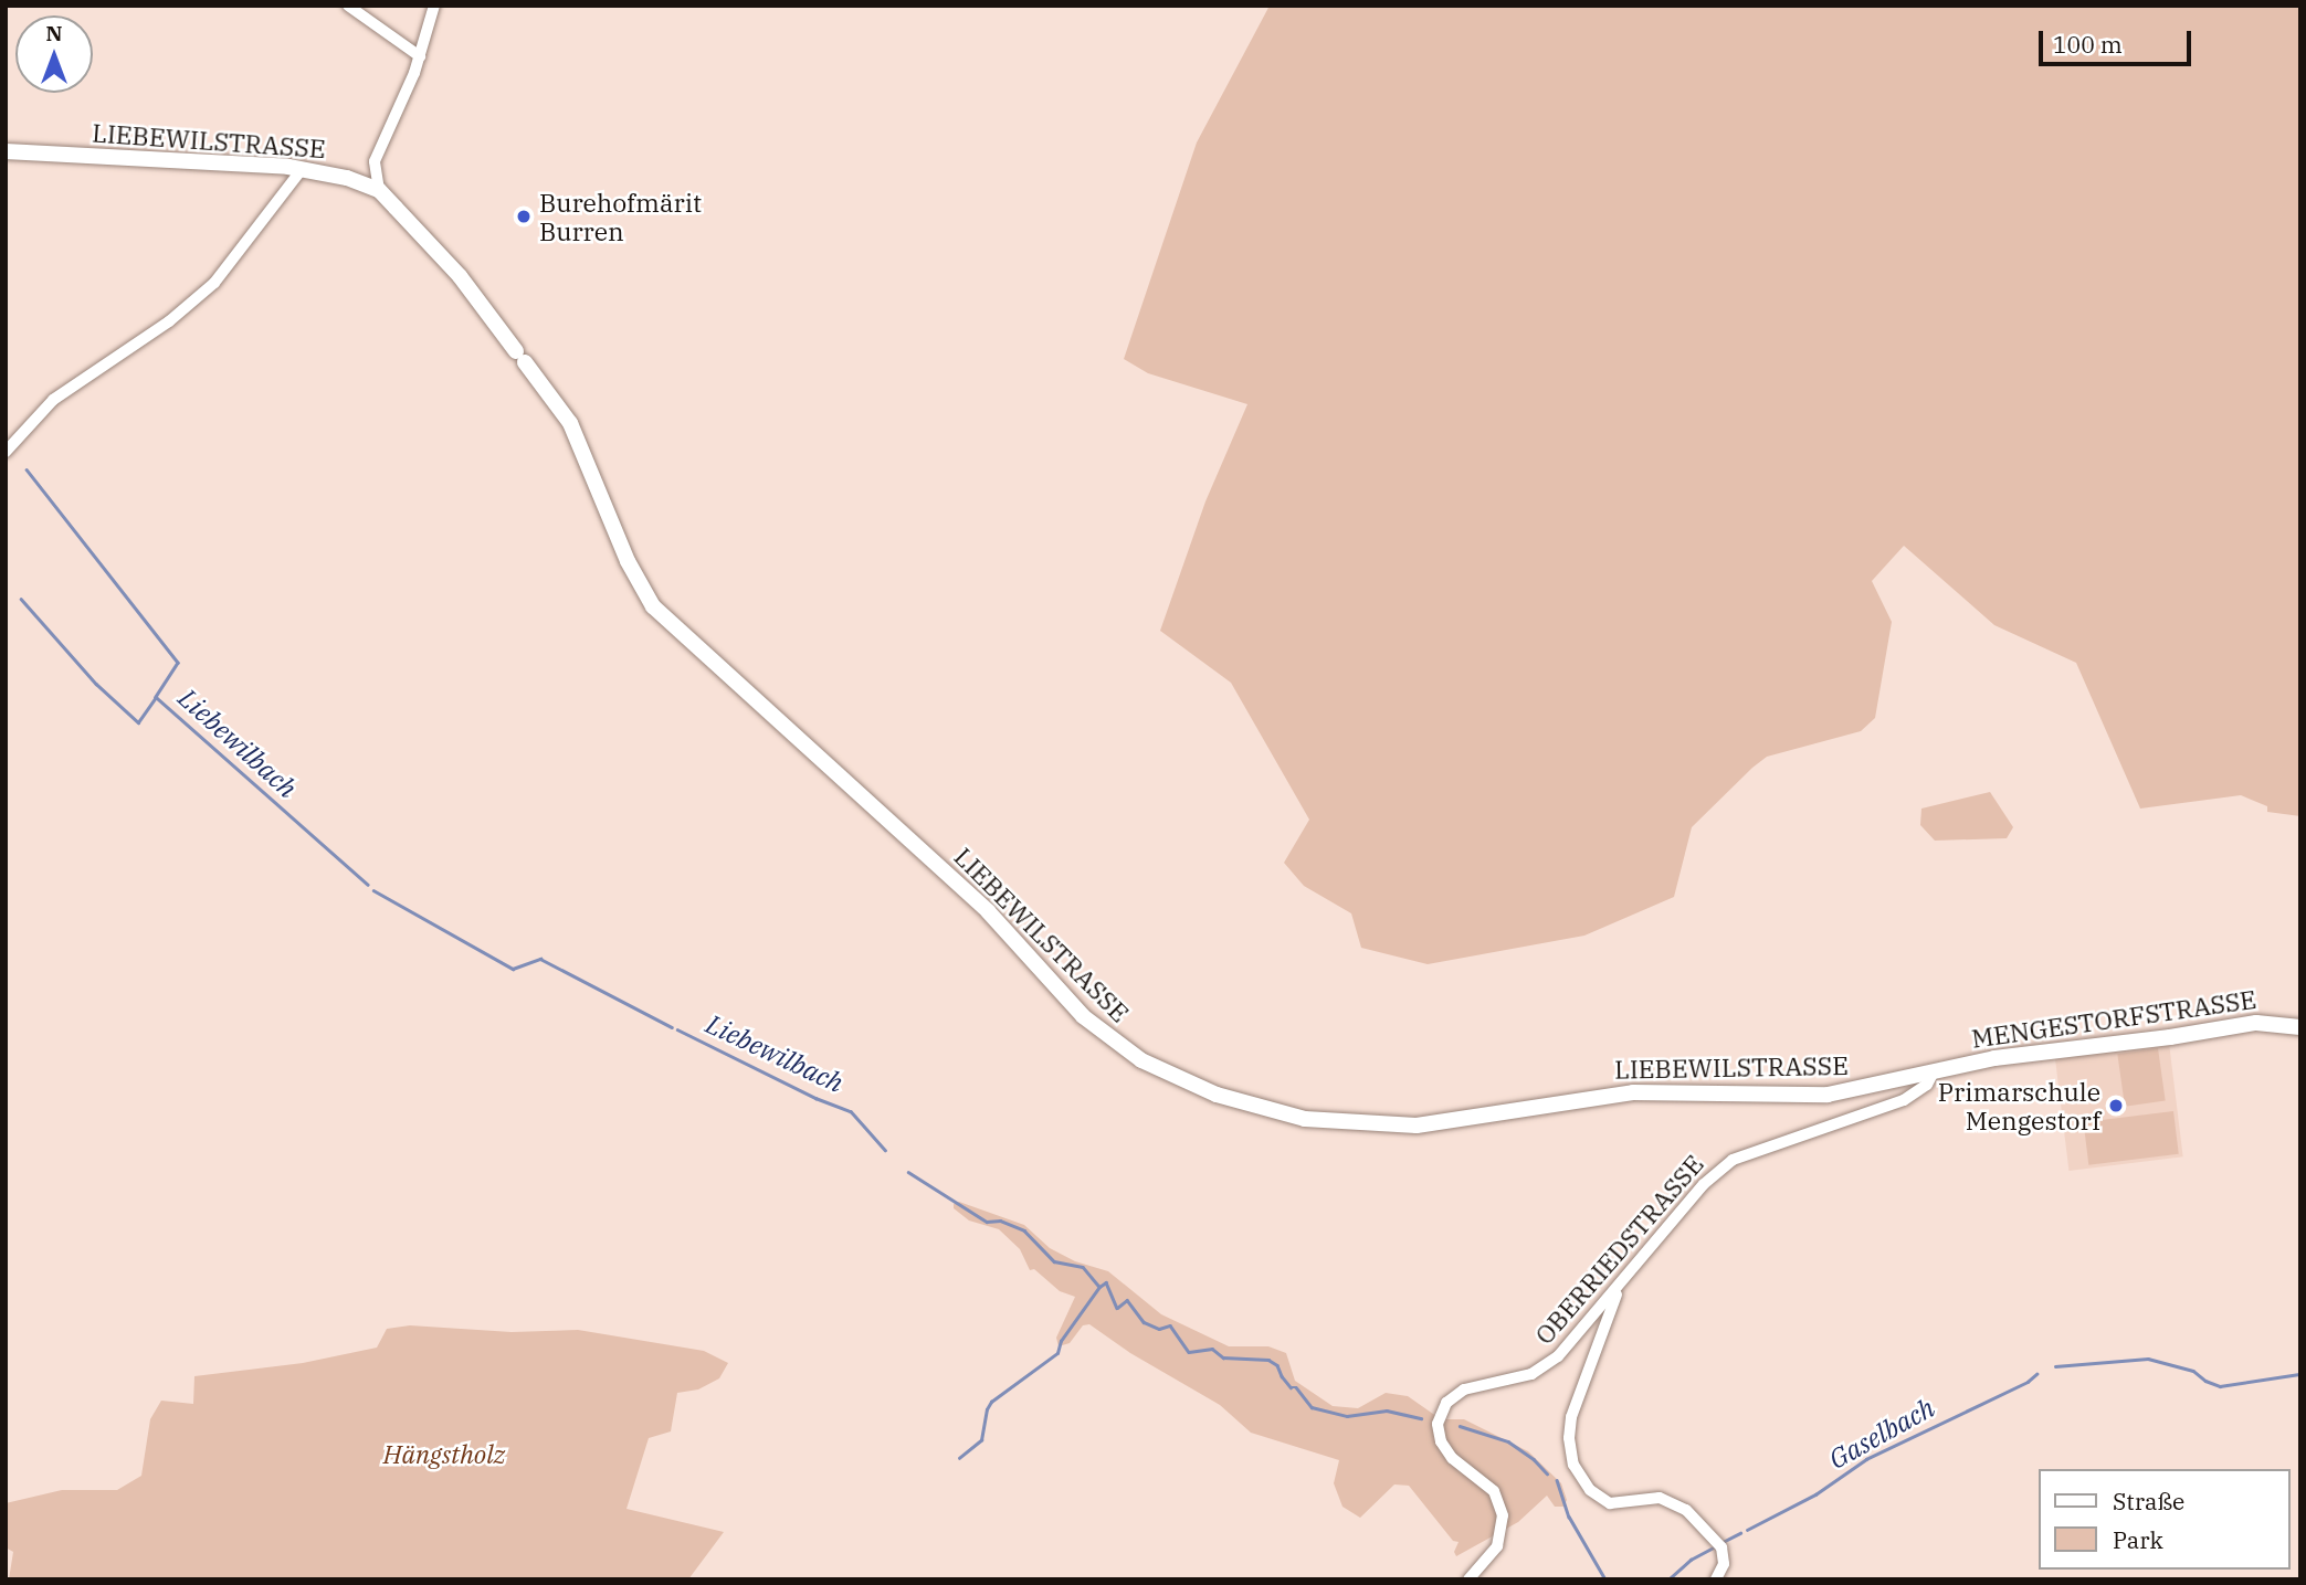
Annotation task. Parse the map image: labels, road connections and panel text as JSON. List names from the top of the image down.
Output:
{
  "streets": {
    "street": ["LIEBEWILSTRASSE", "MENGESTORFSTRASSE", "OBERRIEDSTRASSE"]
  },
  "crossings": [
    ["LIEBEWILSTRASSE", "MENGESTORFSTRASSE"],
    ["LIEBEWILSTRASSE", "OBERRIEDSTRASSE"],
    ["MENGESTORFSTRASSE", "OBERRIEDSTRASSE"]
  ],
  "water": ["Liebewilbach", "Gaselbach"],
  "parks": ["Hängstholz"],
  "places": ["Burehofmärit Burren", "Primarschule Mengestorf"],
  "legend": ["Straße", "Park"],
  "scale_bar": "100 m",
  "north": "top"
}
